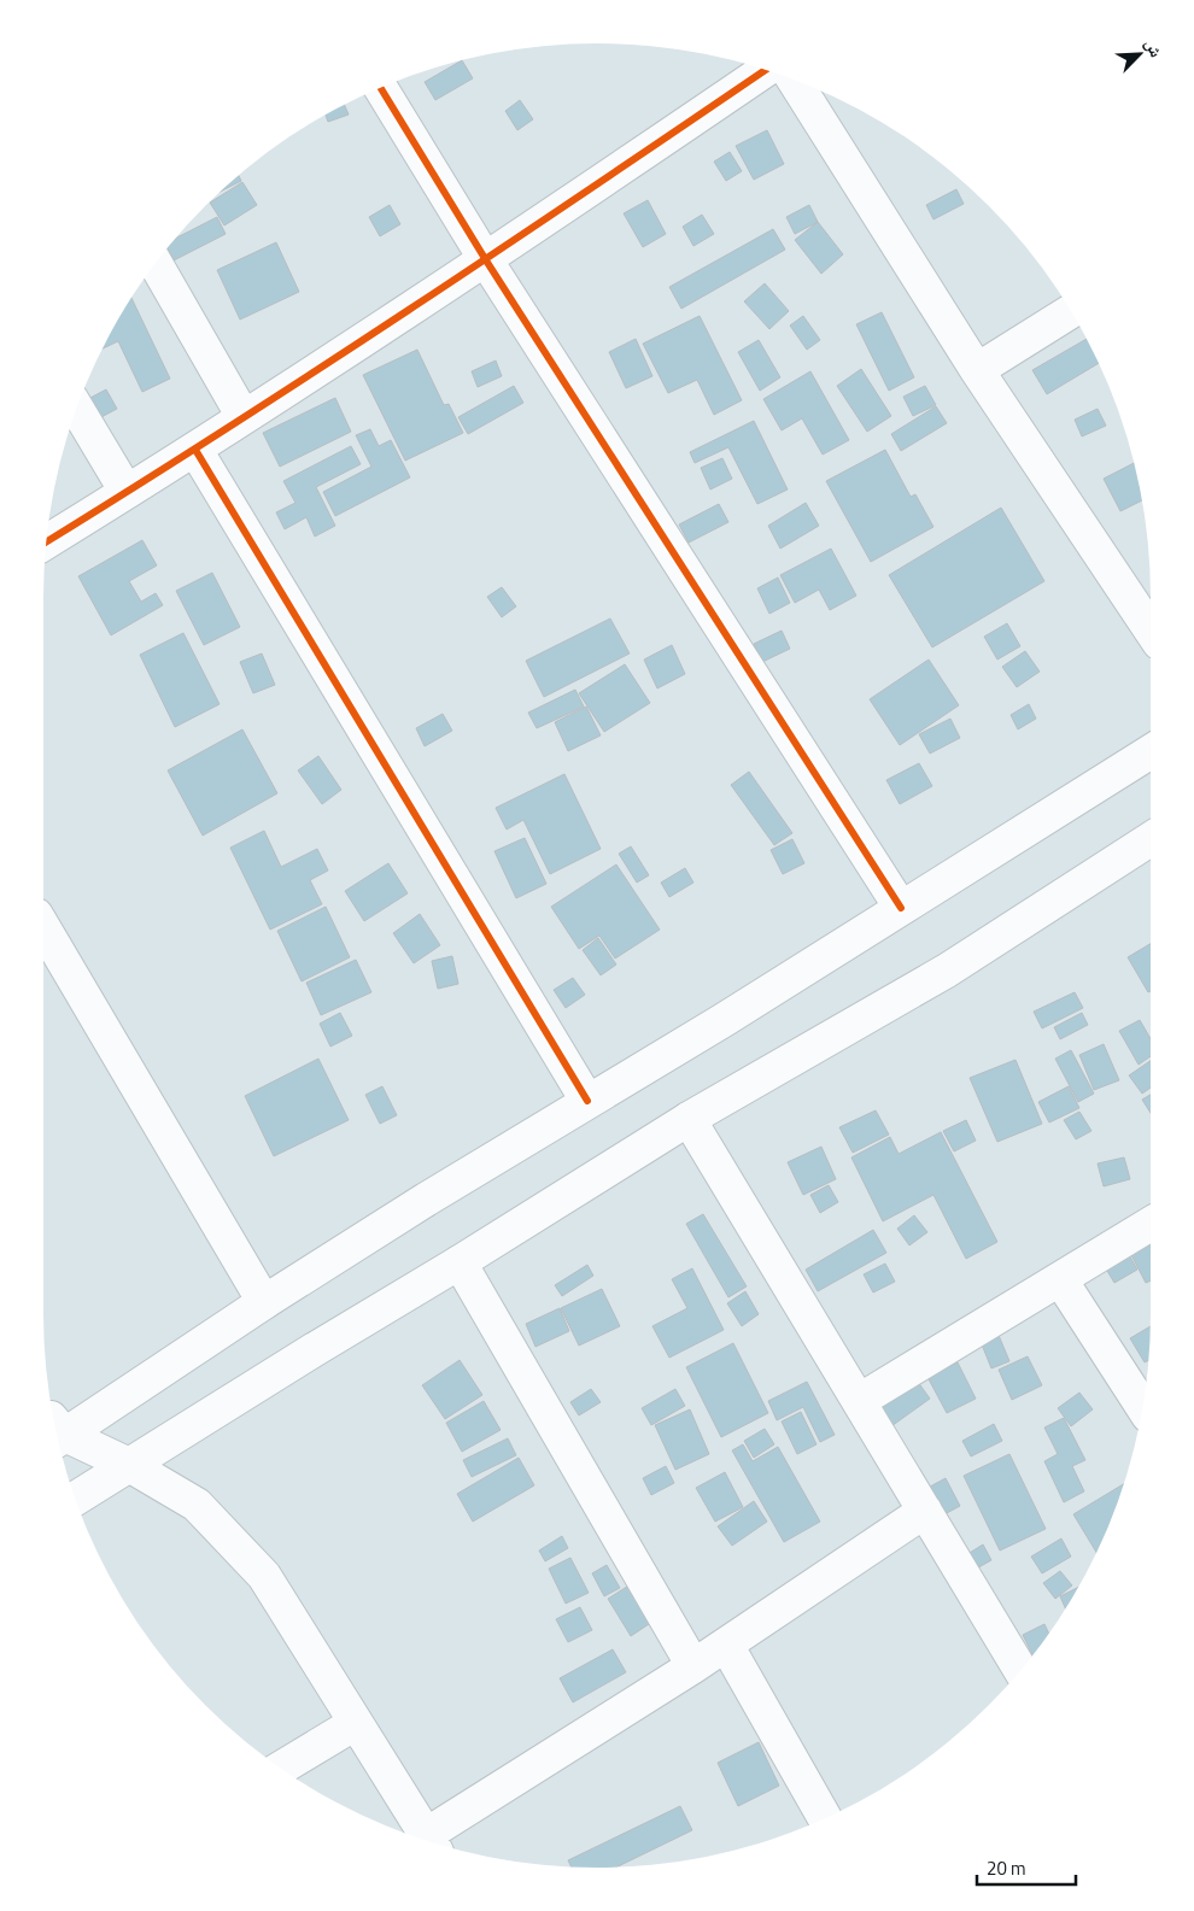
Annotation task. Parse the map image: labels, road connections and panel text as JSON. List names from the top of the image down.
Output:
{
  "scale_bar": "20 m",
  "north": "top right"
}
